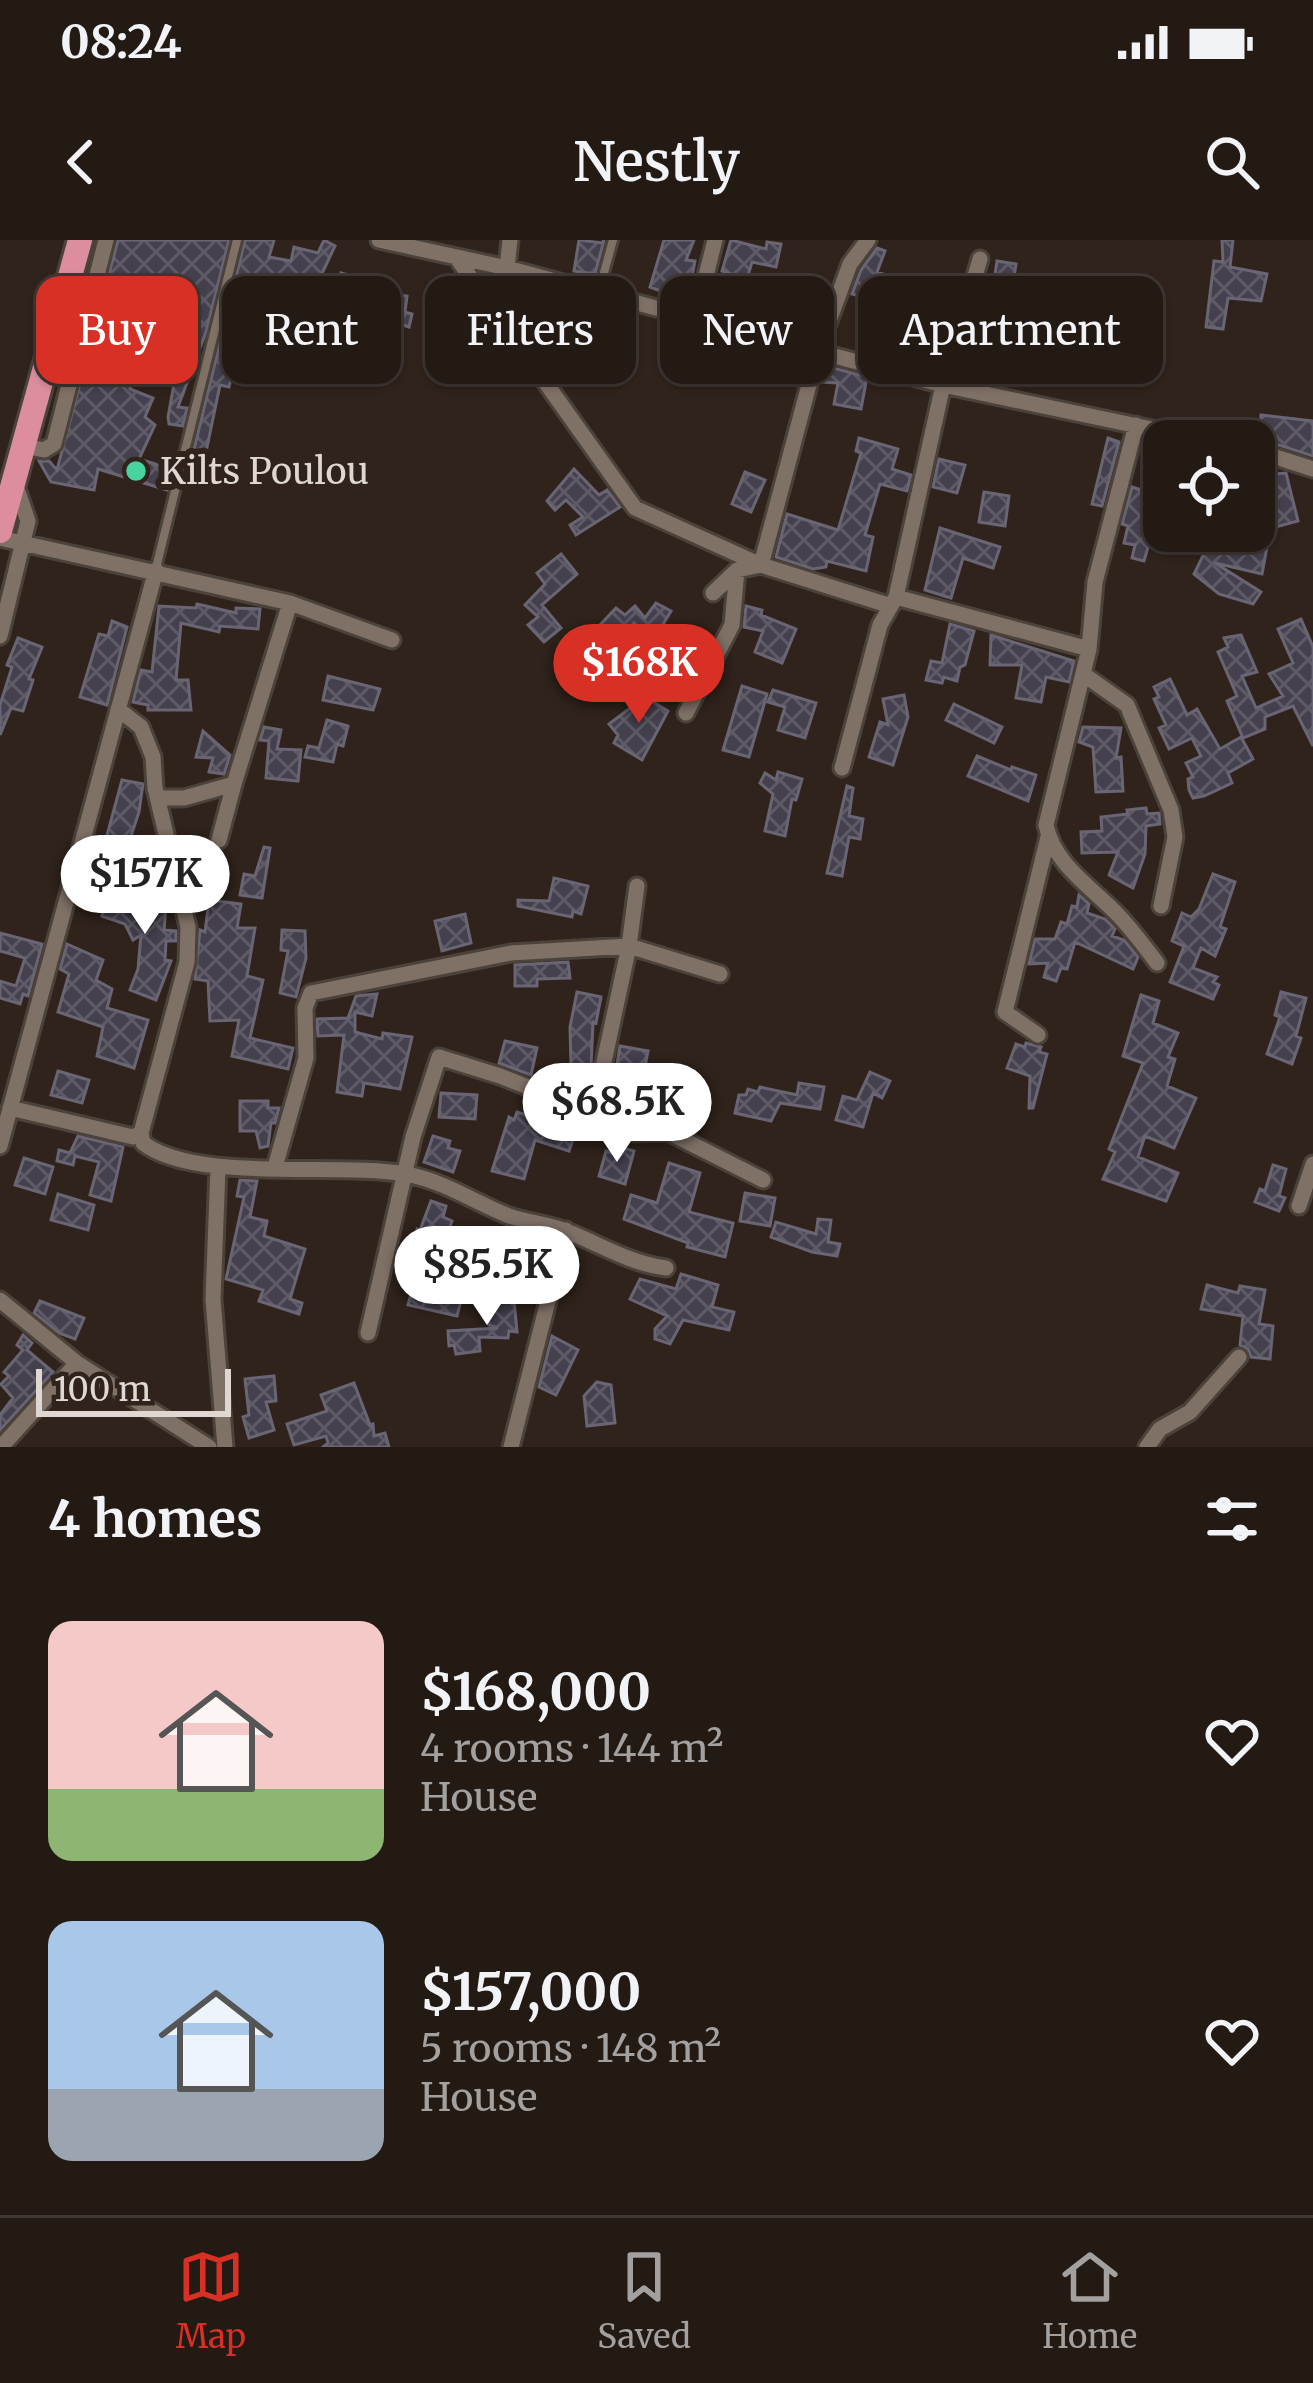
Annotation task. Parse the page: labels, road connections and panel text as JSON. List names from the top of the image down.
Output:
{
  "places": ["Kilts Poulou"],
  "scale_bar": "100 m",
  "page": {
    "status": "08:24",
    "header": "Nestly",
    "chip": [
      "Buy",
      "Rent",
      "Filters",
      "New",
      "Apartment"
    ],
    "price": [
      "$168K",
      "$157K",
      "$68.5K",
      "$85.5K"
    ],
    "scale": "100 m",
    "heading": "4 homes",
    "list": [
      {
        "name": "$168,000",
        "note": "4 rooms · 144 m² · House"
      },
      {
        "name": "$157,000",
        "note": "5 rooms · 148 m² · House"
      }
    ],
    "tabs": ["Map", "Saved", "Home"]
  }
}
